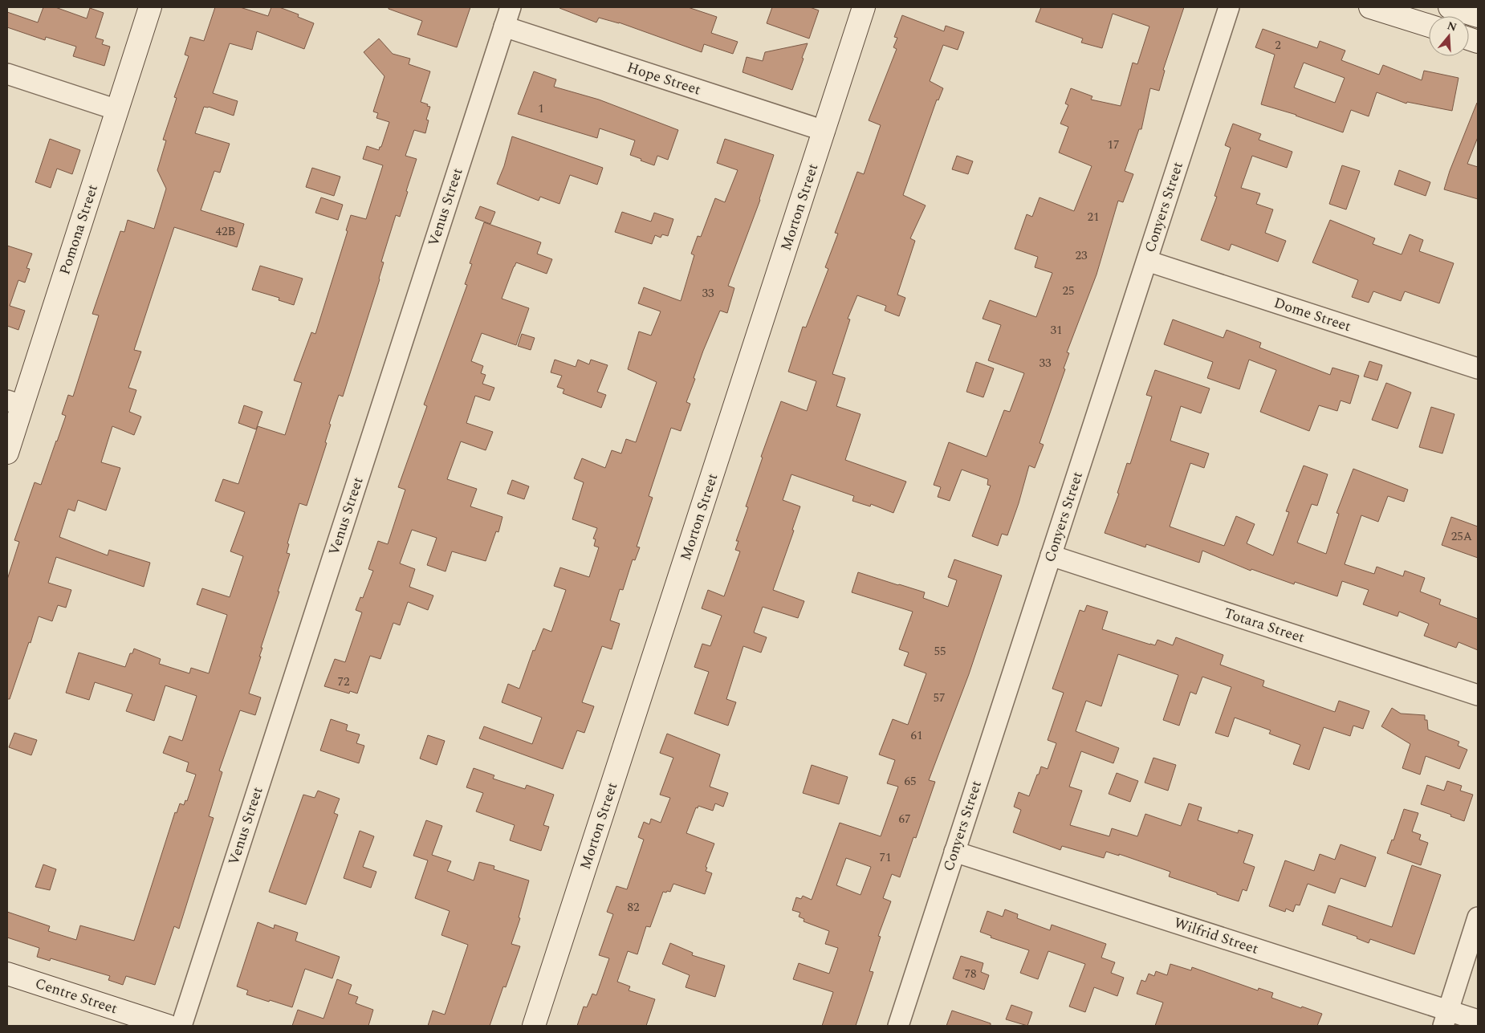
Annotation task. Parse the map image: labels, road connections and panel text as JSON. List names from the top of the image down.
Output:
{
  "streets": {
    "street": [
      "Hope Street",
      "Venus Street",
      "Morton Street",
      "Conyers Street",
      "Pomona Street",
      "Dome Street",
      "Totara Street",
      "Wilfrid Street",
      "Centre Street"
    ]
  },
  "crossings": [
    ["Hope Street", "Venus Street"],
    ["Hope Street", "Morton Street"],
    ["Conyers Street", "Dome Street"],
    ["Conyers Street", "Totara Street"],
    ["Conyers Street", "Wilfrid Street"]
  ],
  "house_numbers": [
    "2",
    "1",
    "17",
    "21",
    "42B",
    "23",
    "25",
    "33",
    "31",
    "33",
    "25A",
    "55",
    "72",
    "57",
    "61",
    "65",
    "67",
    "71",
    "82",
    "78"
  ],
  "north": "top"
}
